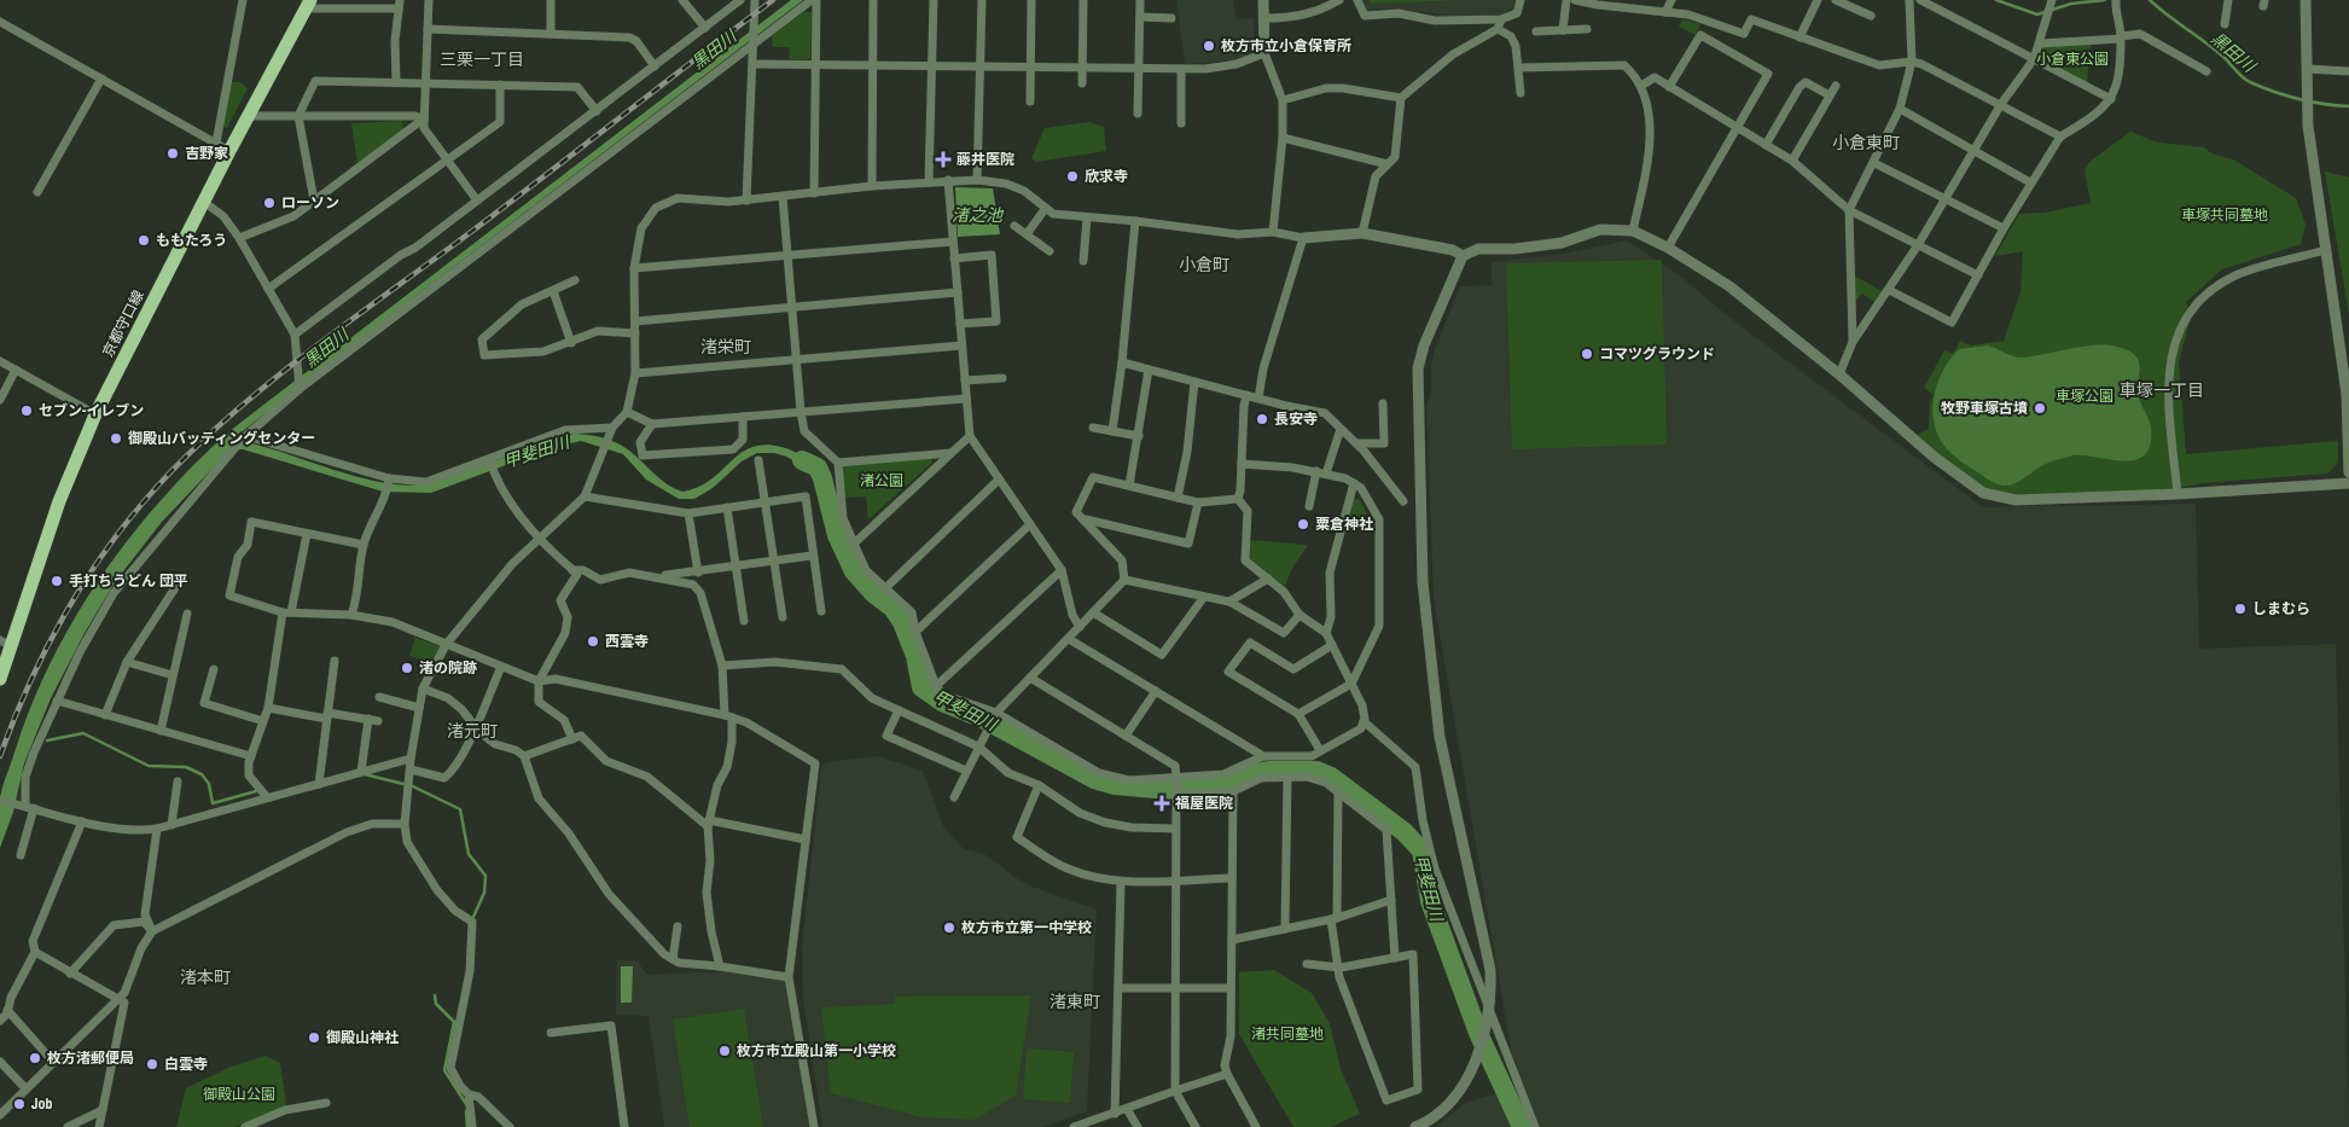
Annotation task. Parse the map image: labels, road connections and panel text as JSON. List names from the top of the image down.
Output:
{
  "streets": {
    "main road": ["京都守口線"]
  },
  "districts": [
    "三栗一丁目",
    "小倉東町",
    "小倉町",
    "渚栄町",
    "車塚一丁目",
    "渚元町",
    "渚本町",
    "渚東町"
  ],
  "water": ["黒田川", "渚之池", "甲斐田川"],
  "parks": [
    "小倉東公園",
    "車塚共同墓地",
    "車塚公園",
    "渚公園",
    "渚共同墓地",
    "御殿山公園"
  ],
  "places": {
    "other": [
      "枚方市立小倉保育所",
      "吉野家",
      "欣求寺",
      "ローソン",
      "ももたろう",
      "コマツグラウンド",
      "牧野車塚古墳",
      "セブン-イレブン",
      "長安寺",
      "御殿山バッティングセンター",
      "粟倉神社",
      "手打ちうどん 団平",
      "しまむら",
      "西雲寺",
      "渚の院跡",
      "枚方市立第一中学校",
      "御殿山神社",
      "枚方市立殿山第一小学校",
      "枚方渚郵便局",
      "白雲寺",
      "Job"
    ],
    "health": ["藤井医院", "福屋医院"]
  }
}
